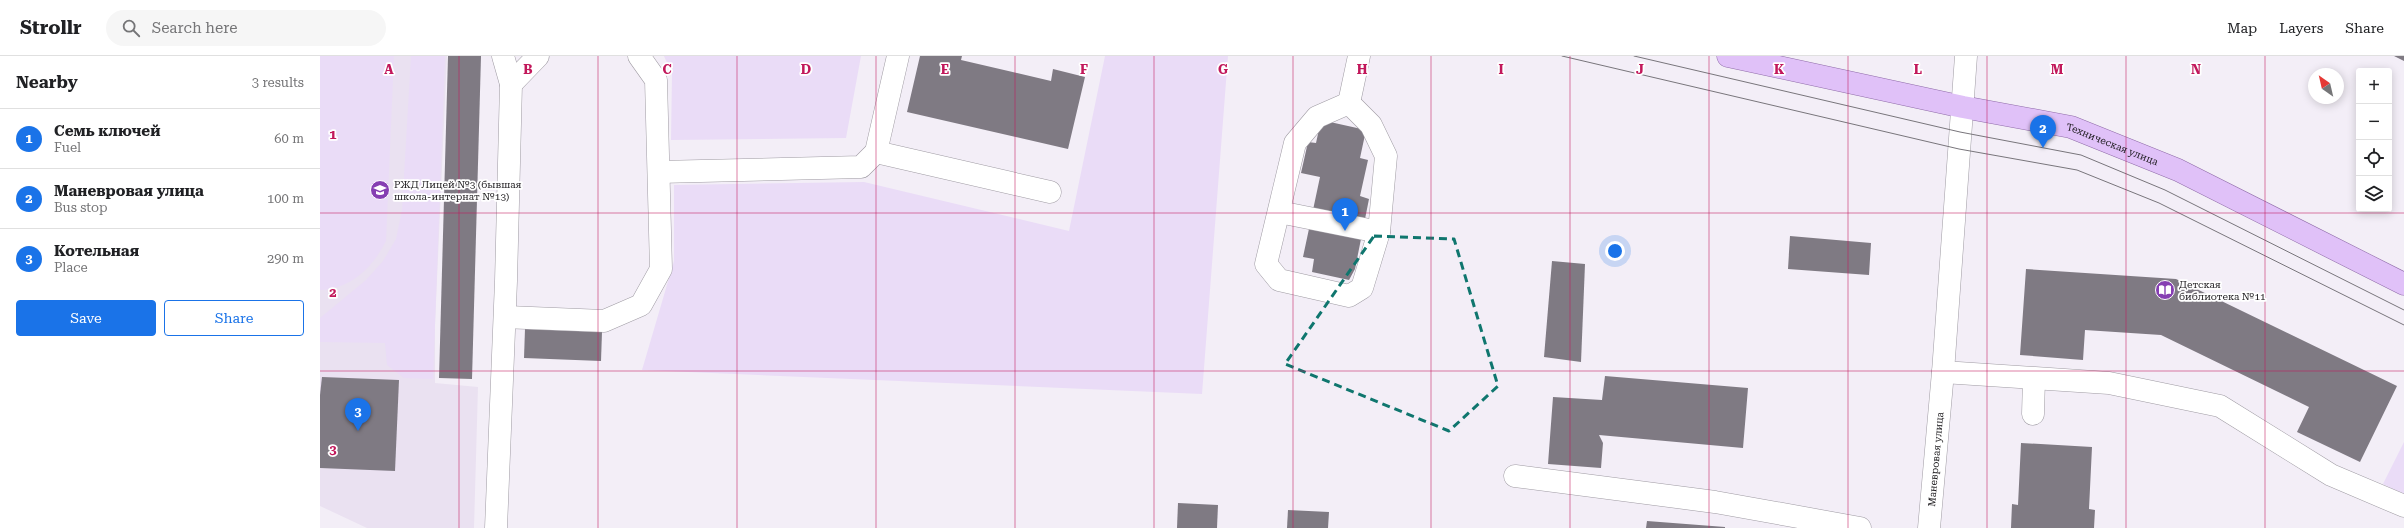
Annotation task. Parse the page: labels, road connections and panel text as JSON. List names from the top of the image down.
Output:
{
  "streets": {
    "main road": ["Техническая улица"],
    "street": ["Маневровая улица"]
  },
  "crossings": [
    ["Техническая улица", "Маневровая улица"]
  ],
  "places": {
    "school or university": ["РЖД Лицей №3 (бывшая школа-интернат №13)"],
    "library": ["Детская библиотека №11"]
  },
  "north": "top left",
  "page": {
    "header": "Strollr",
    "search": "Search here",
    "nav": ["Map", "Layers", "Share"],
    "heading": ["Nearby", "3 results"],
    "map_buttons": ["+", "−"],
    "list": [
      {
        "mark": "1",
        "name": "Семь ключей",
        "note": "Fuel",
        "value": "60 m"
      },
      {
        "mark": "2",
        "name": "Маневровая улица",
        "note": "Bus stop",
        "value": "100 m"
      },
      {
        "mark": "3",
        "name": "Котельная",
        "note": "Place",
        "value": "290 m"
      }
    ],
    "pins": ["2", "1", "3"],
    "buttons": ["Save", "Share"]
  },
  "grid": {
    "columns": [
      "A",
      "B",
      "C",
      "D",
      "E",
      "F",
      "G",
      "H",
      "I",
      "J",
      "K",
      "L",
      "M",
      "N"
    ],
    "rows": ["1", "2", "3"]
  }
}
